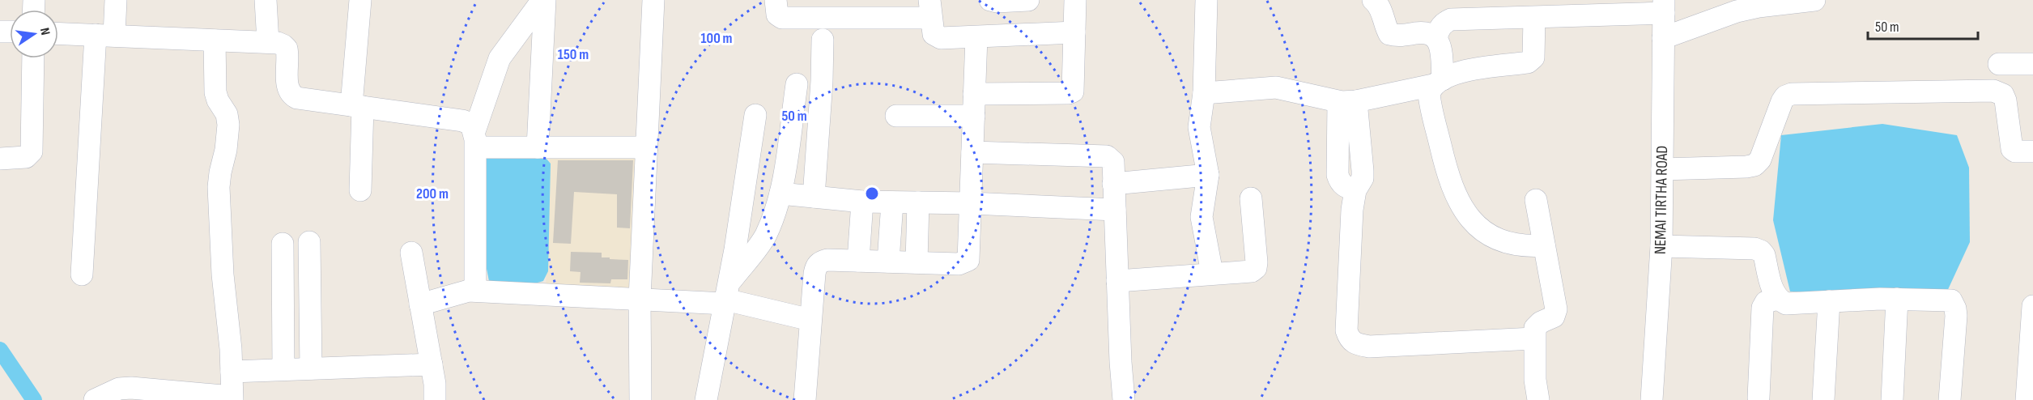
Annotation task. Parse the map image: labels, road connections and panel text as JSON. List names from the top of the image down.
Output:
{
  "streets": {
    "street": ["NEMAI TIRTHA ROAD"]
  },
  "scale_bar": "50 m",
  "north": "right",
  "rings": [
    "100 m",
    "150 m",
    "50 m",
    "200 m"
  ]
}
